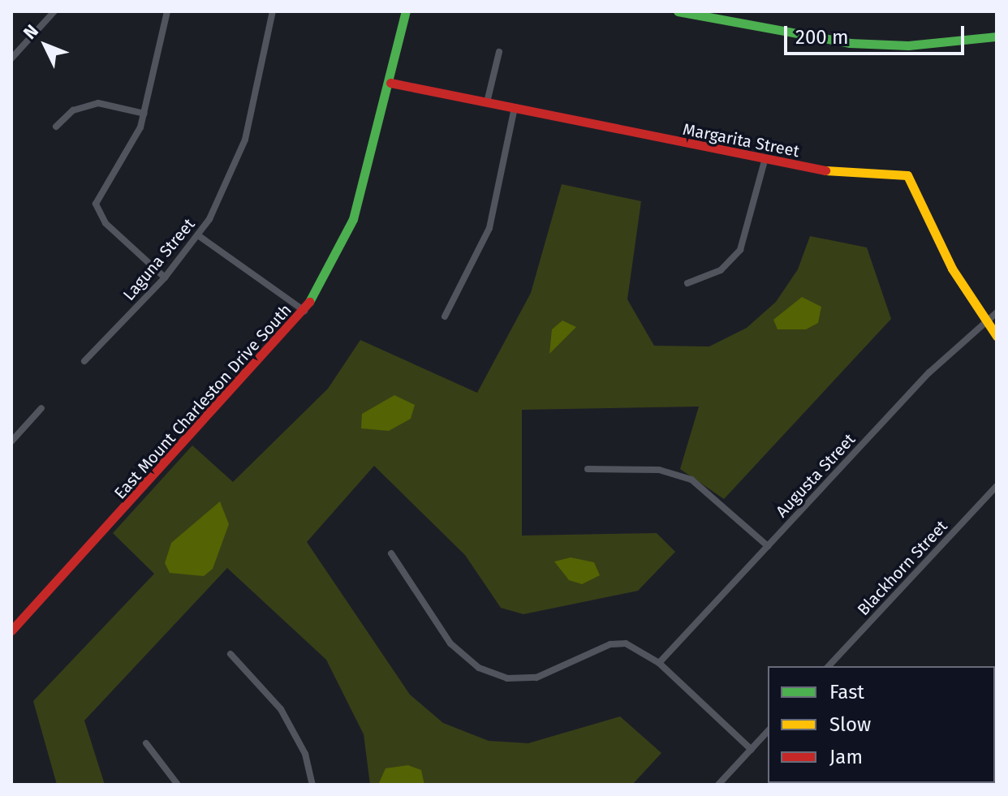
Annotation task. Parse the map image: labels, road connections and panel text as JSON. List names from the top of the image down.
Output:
{
  "streets": {
    "street": [
      "Margarita Street",
      "Laguna Street",
      "East Mount Charleston Drive South",
      "Augusta Street",
      "Blackhorn Street"
    ]
  },
  "crossings": [
    ["Margarita Street", "East Mount Charleston Drive South"],
    ["Margarita Street", "Augusta Street"]
  ],
  "legend": ["Fast", "Slow", "Jam"],
  "scale_bar": "200 m",
  "north": "top left"
}
